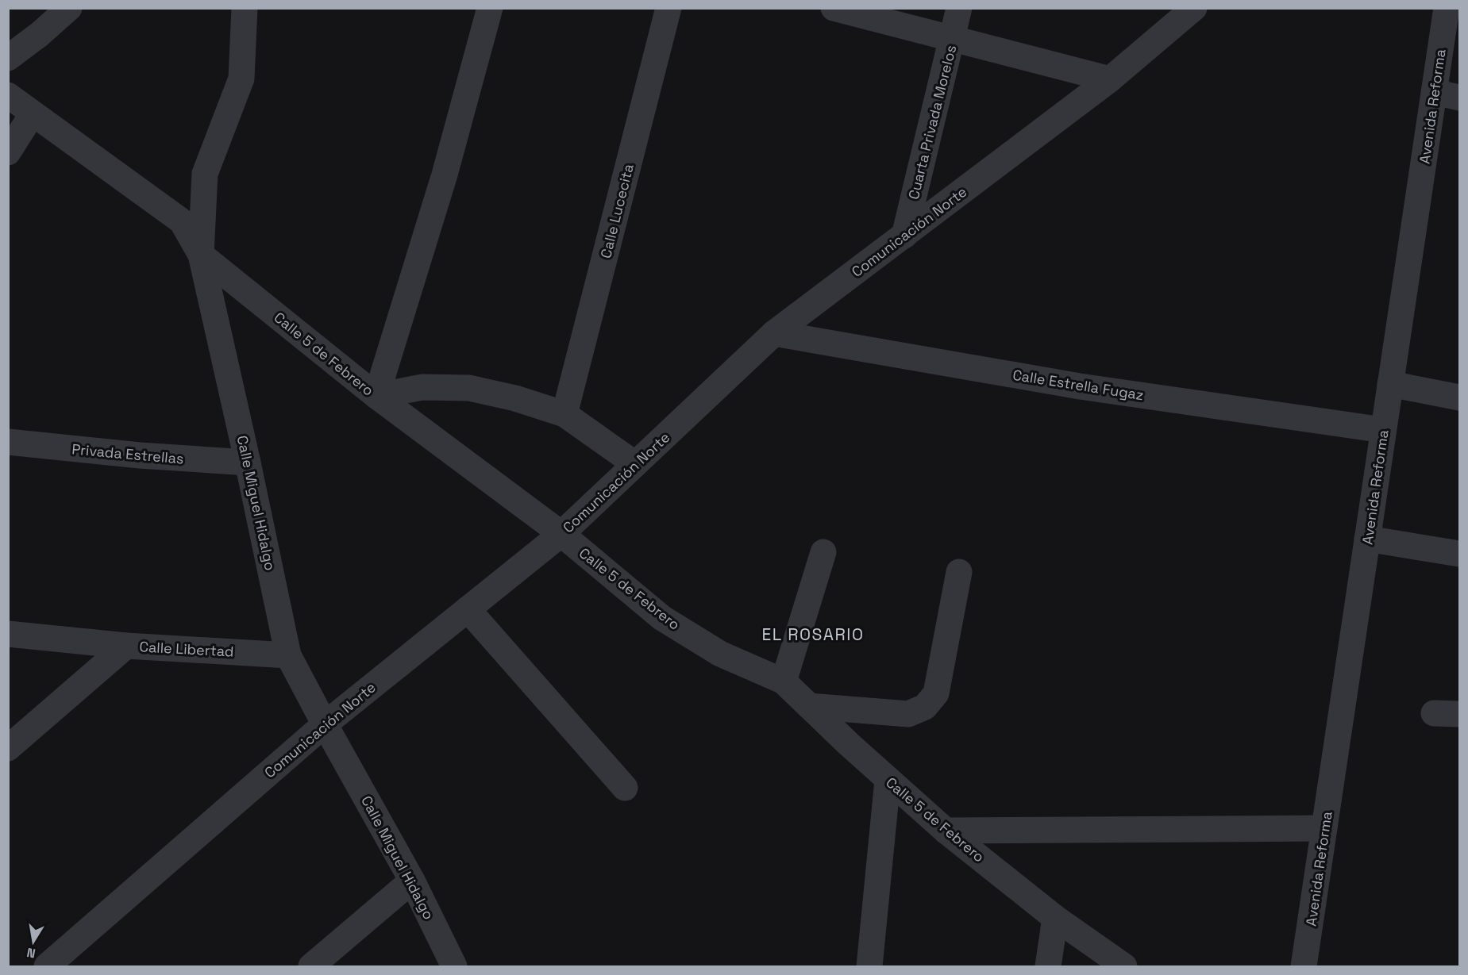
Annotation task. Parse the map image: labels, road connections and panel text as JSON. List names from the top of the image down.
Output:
{
  "streets": {
    "street": [
      "Avenida Reforma",
      "Cuarta Privada Morelos",
      "Calle Lucecita",
      "Comunicación Norte",
      "Calle 5 de Febrero",
      "Calle Estrella Fugaz",
      "Privada Estrellas",
      "Calle Miguel Hidalgo",
      "Calle Libertad"
    ]
  },
  "crossings": [
    ["Avenida Reforma", "Calle Estrella Fugaz"],
    ["Cuarta Privada Morelos", "Comunicación Norte"],
    ["Comunicación Norte", "Calle 5 de Febrero"],
    ["Comunicación Norte", "Calle Estrella Fugaz"],
    ["Comunicación Norte", "Calle Miguel Hidalgo"],
    ["Calle 5 de Febrero", "Calle Miguel Hidalgo"],
    ["Privada Estrellas", "Calle Miguel Hidalgo"],
    ["Calle Miguel Hidalgo", "Calle Libertad"]
  ],
  "districts": ["EL ROSARIO"],
  "north": "bottom"
}
